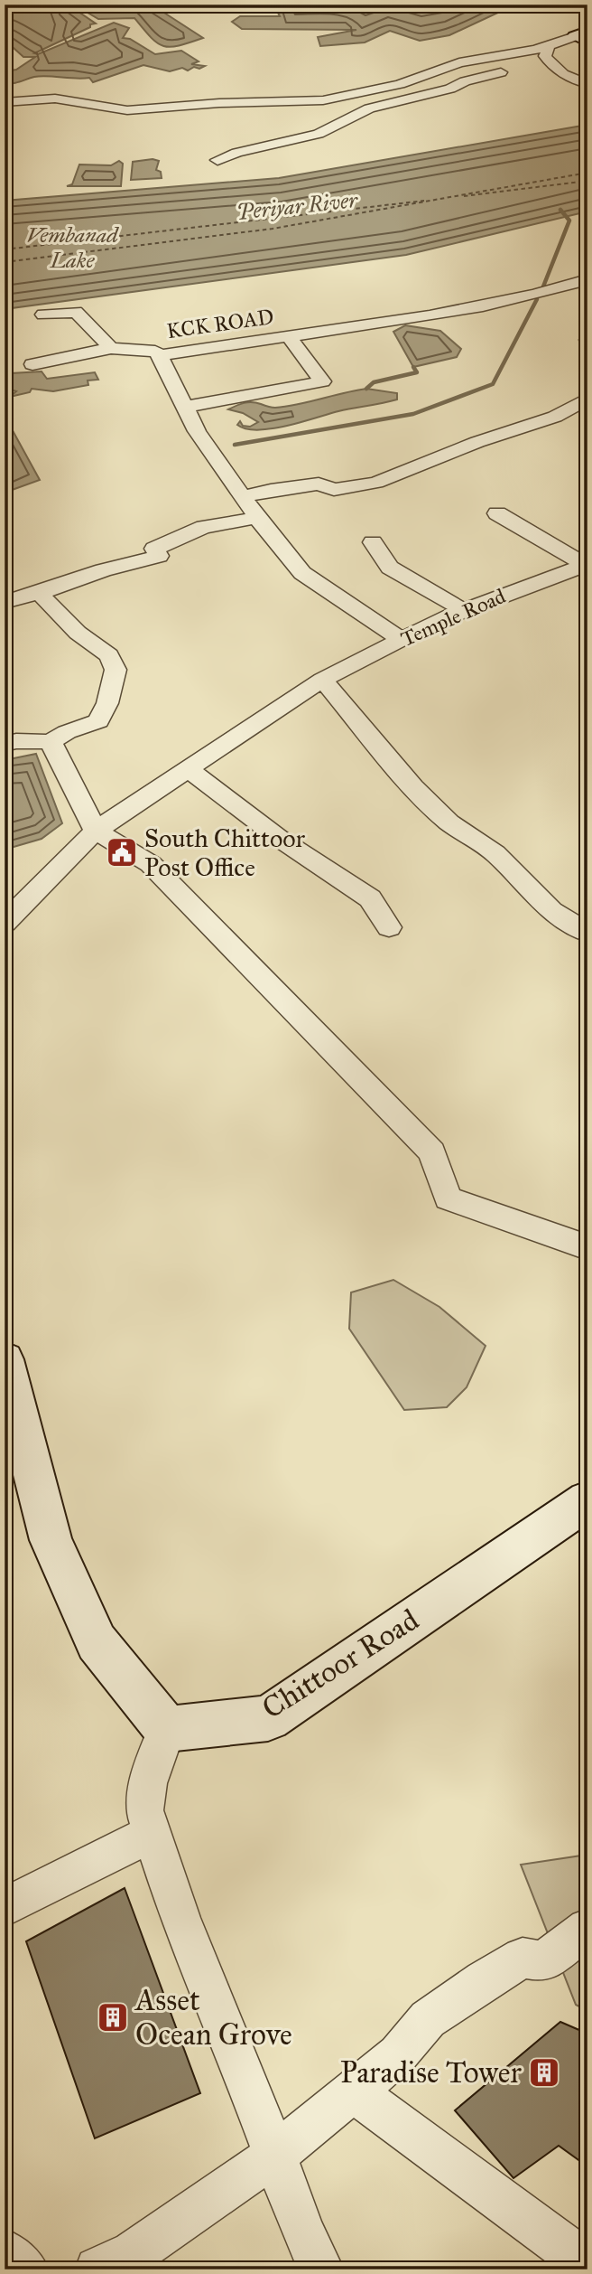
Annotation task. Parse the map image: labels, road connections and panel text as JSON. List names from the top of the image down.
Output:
{
  "streets": {
    "main road": ["Chittoor Road"],
    "street": ["KCK ROAD", "Temple Road"]
  },
  "crossings": [
    ["KCK ROAD", "Temple Road"]
  ],
  "water": ["Periyar River", "Vembanad Lake"],
  "places": {
    "public building": ["South Chittoor Post Office"],
    "building": ["Asset Ocean Grove", "Paradise Tower"]
  }
}
